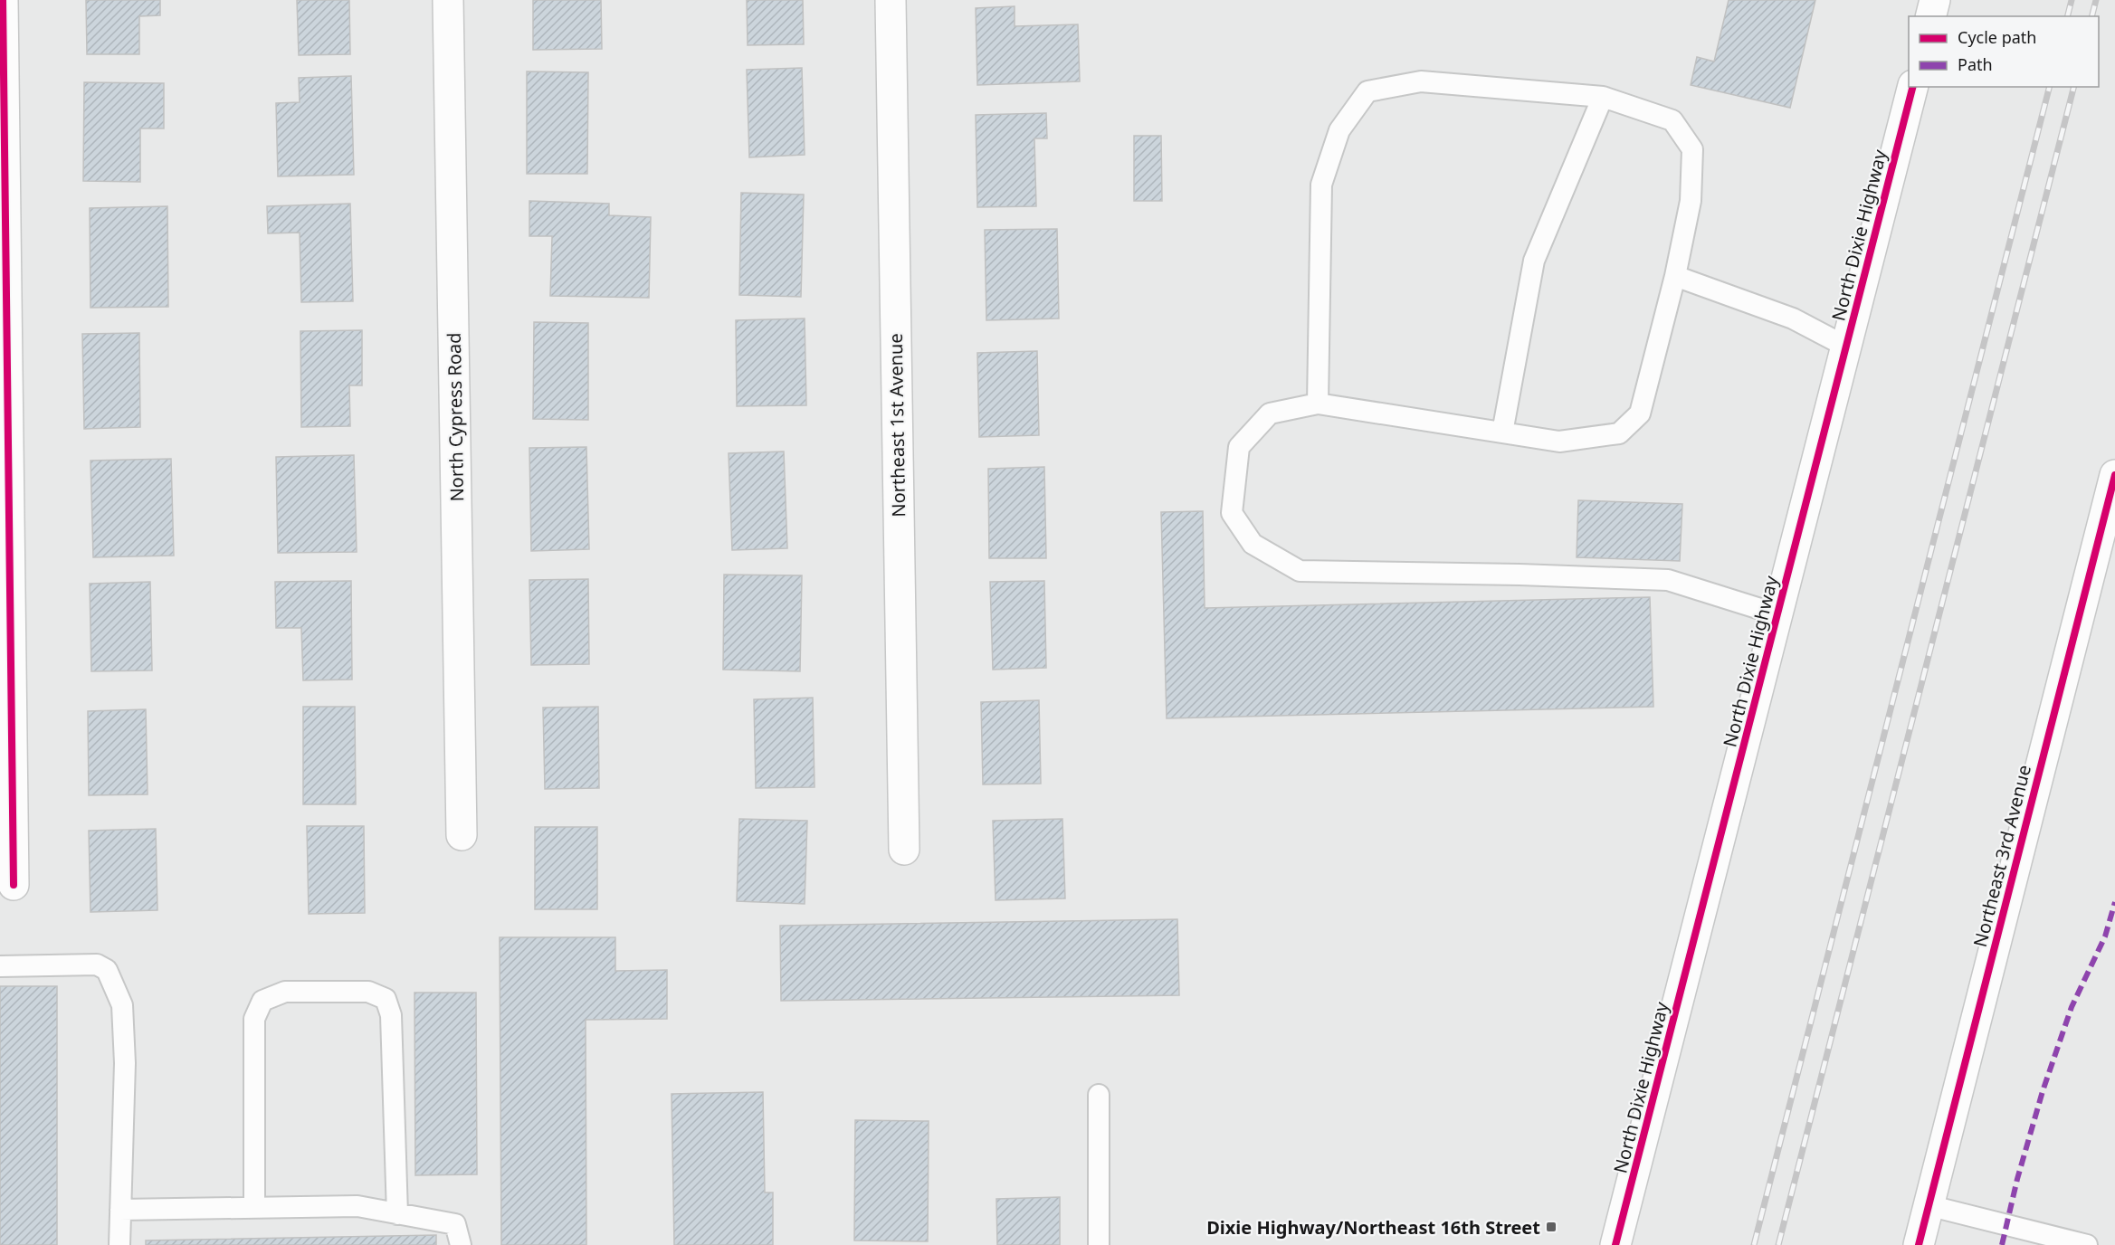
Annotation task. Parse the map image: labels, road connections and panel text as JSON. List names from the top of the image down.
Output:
{
  "streets": {
    "street": [
      "North Dixie Highway",
      "North Cypress Road",
      "Northeast 1st Avenue",
      "Northeast 3rd Avenue"
    ]
  },
  "places": {
    "transit": ["Dixie Highway/Northeast 16th Street"]
  },
  "legend": ["Cycle path", "Path"]
}
